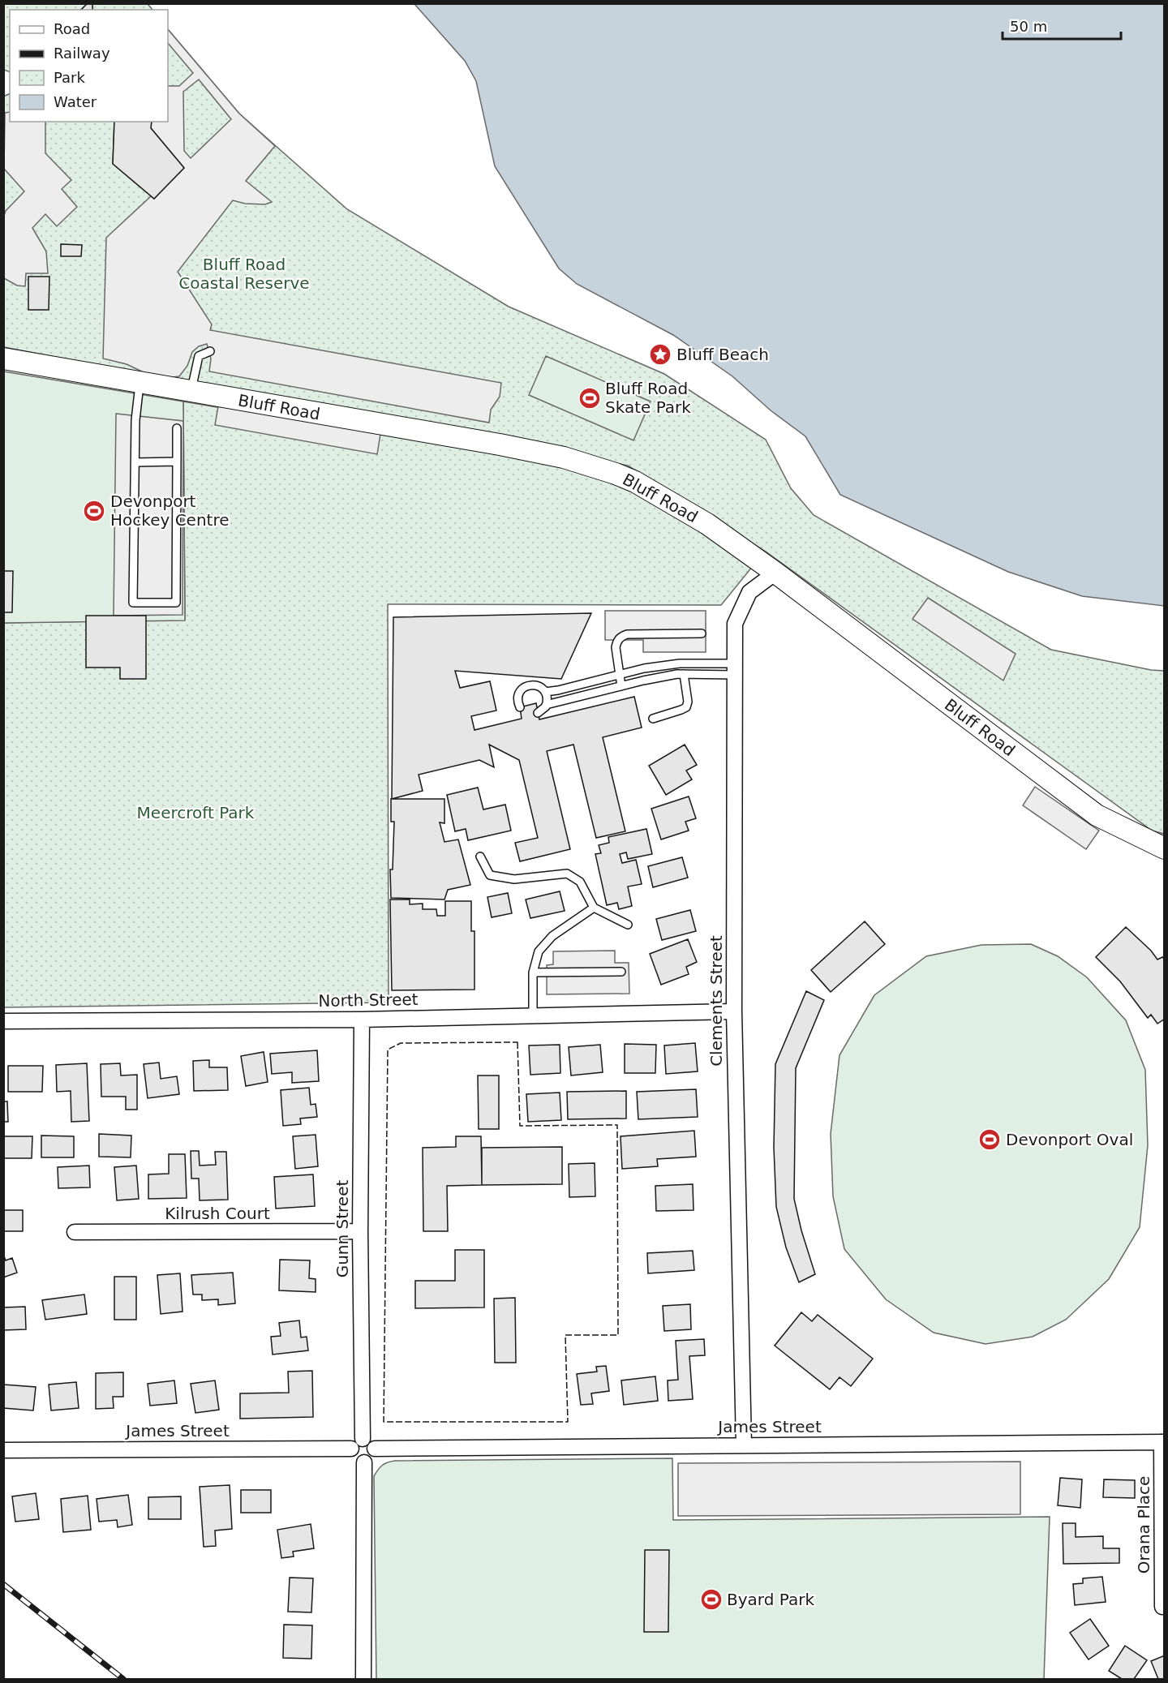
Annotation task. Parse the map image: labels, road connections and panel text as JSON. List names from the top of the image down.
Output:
{
  "streets": {
    "street": [
      "Bluff Road",
      "North Street",
      "Clements Street",
      "Kilrush Court",
      "Gunn Street",
      "James Street",
      "Orana Place"
    ]
  },
  "crossings": [
    ["Bluff Road", "Clements Street"],
    ["North Street", "Clements Street"],
    ["North Street", "Gunn Street"],
    ["Clements Street", "James Street"],
    ["Kilrush Court", "Gunn Street"],
    ["Gunn Street", "James Street"],
    ["James Street", "Orana Place"]
  ],
  "parks": ["Bluff Road Coastal Reserve", "Meercroft Park"],
  "places": {
    "place": ["Bluff Beach"],
    "sports": [
      "Bluff Road Skate Park",
      "Devonport Hockey Centre",
      "Devonport Oval",
      "Byard Park"
    ]
  },
  "legend": [
    "Road",
    "Railway",
    "Park",
    "Water"
  ],
  "scale_bar": "50 m"
}
